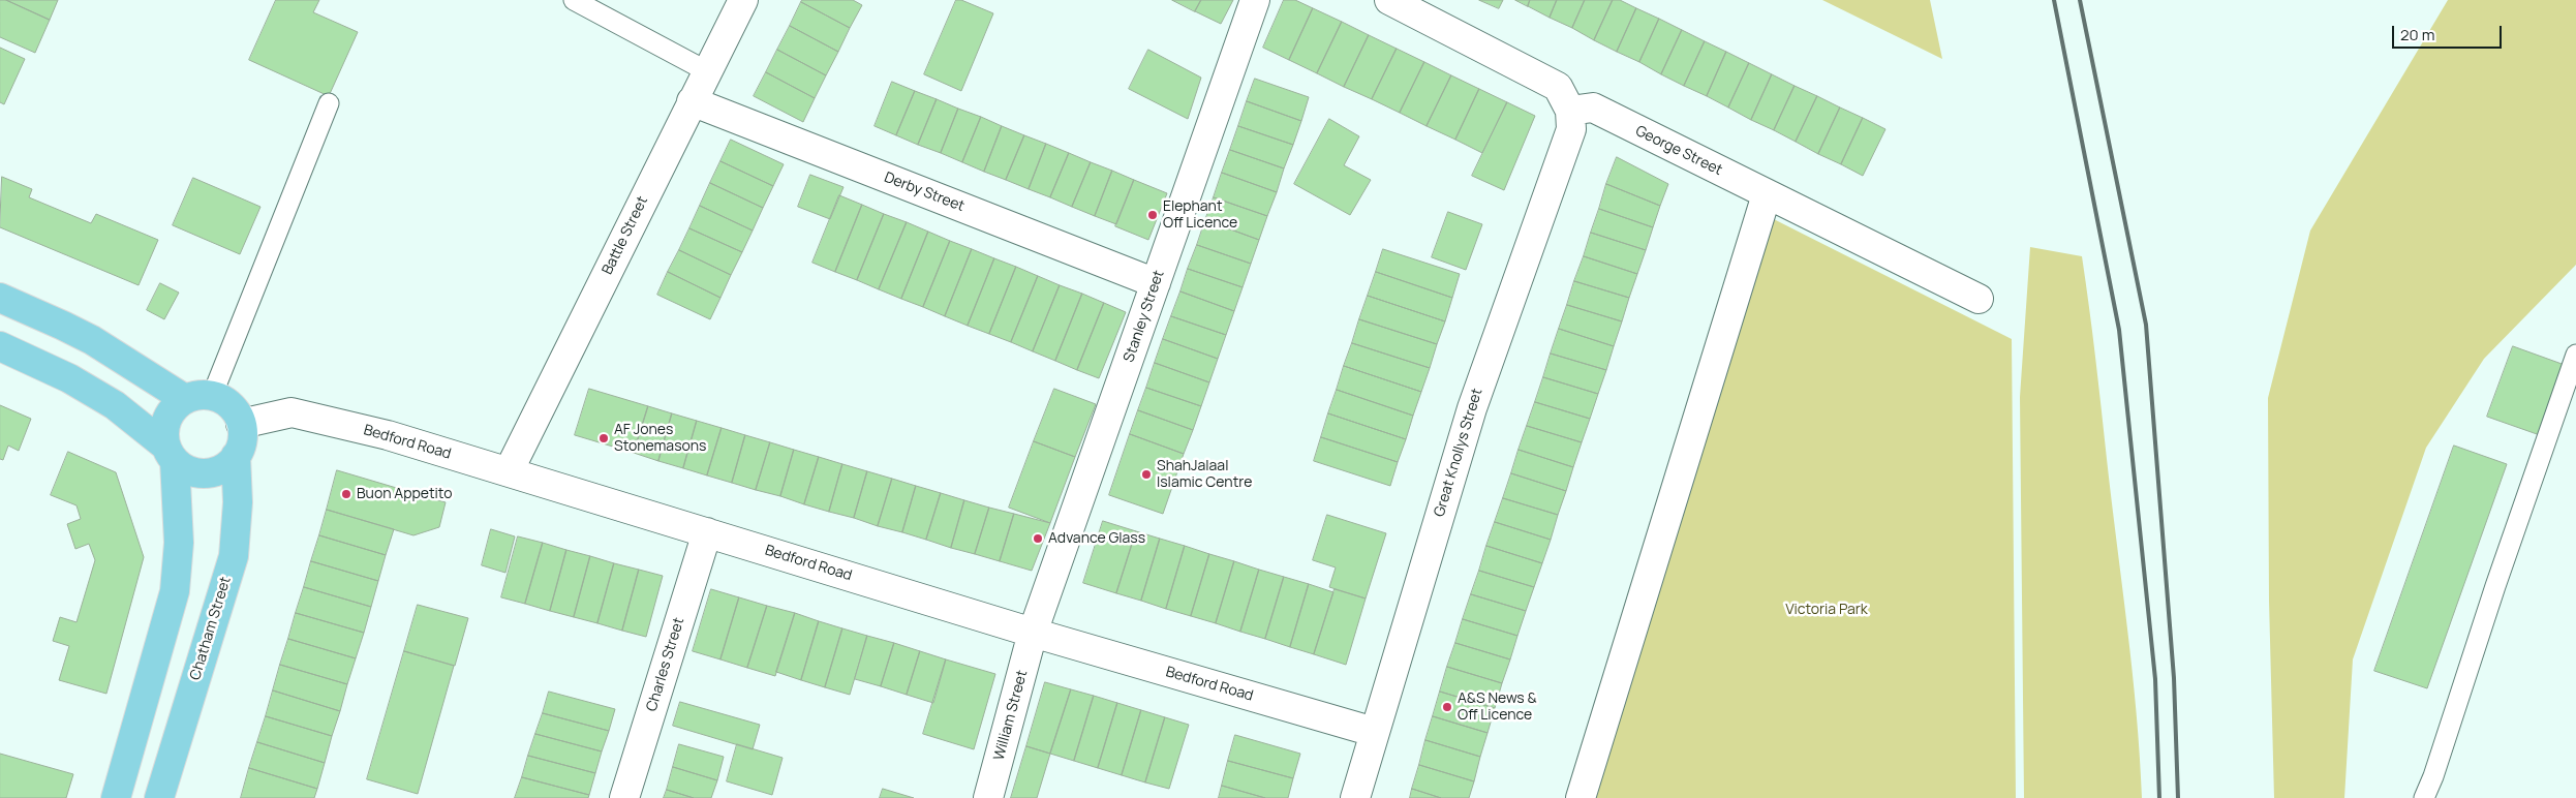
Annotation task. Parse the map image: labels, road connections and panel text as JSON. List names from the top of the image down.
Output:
{
  "streets": {
    "main road": ["Chatham Street"],
    "street": [
      "George Street",
      "Derby Street",
      "Battle Street",
      "Stanley Street",
      "Bedford Road",
      "Great Knollys Street",
      "Charles Street",
      "William Street"
    ]
  },
  "crossings": [
    ["George Street", "Great Knollys Street"],
    ["Derby Street", "Battle Street"],
    ["Derby Street", "Stanley Street"],
    ["Battle Street", "Bedford Road"],
    ["Stanley Street", "Bedford Road"],
    ["Stanley Street", "William Street"],
    ["Bedford Road", "Great Knollys Street"],
    ["Bedford Road", "Chatham Street"],
    ["Bedford Road", "Charles Street"],
    ["Bedford Road", "William Street"]
  ],
  "parks": ["Victoria Park"],
  "places": [
    "Elephant Off Licence",
    "AF Jones Stonemasons",
    "ShahJalaal Islamic Centre",
    "Buon Appetito",
    "Advance Glass",
    "A&S News & Off Licence"
  ],
  "scale_bar": "20 m"
}
